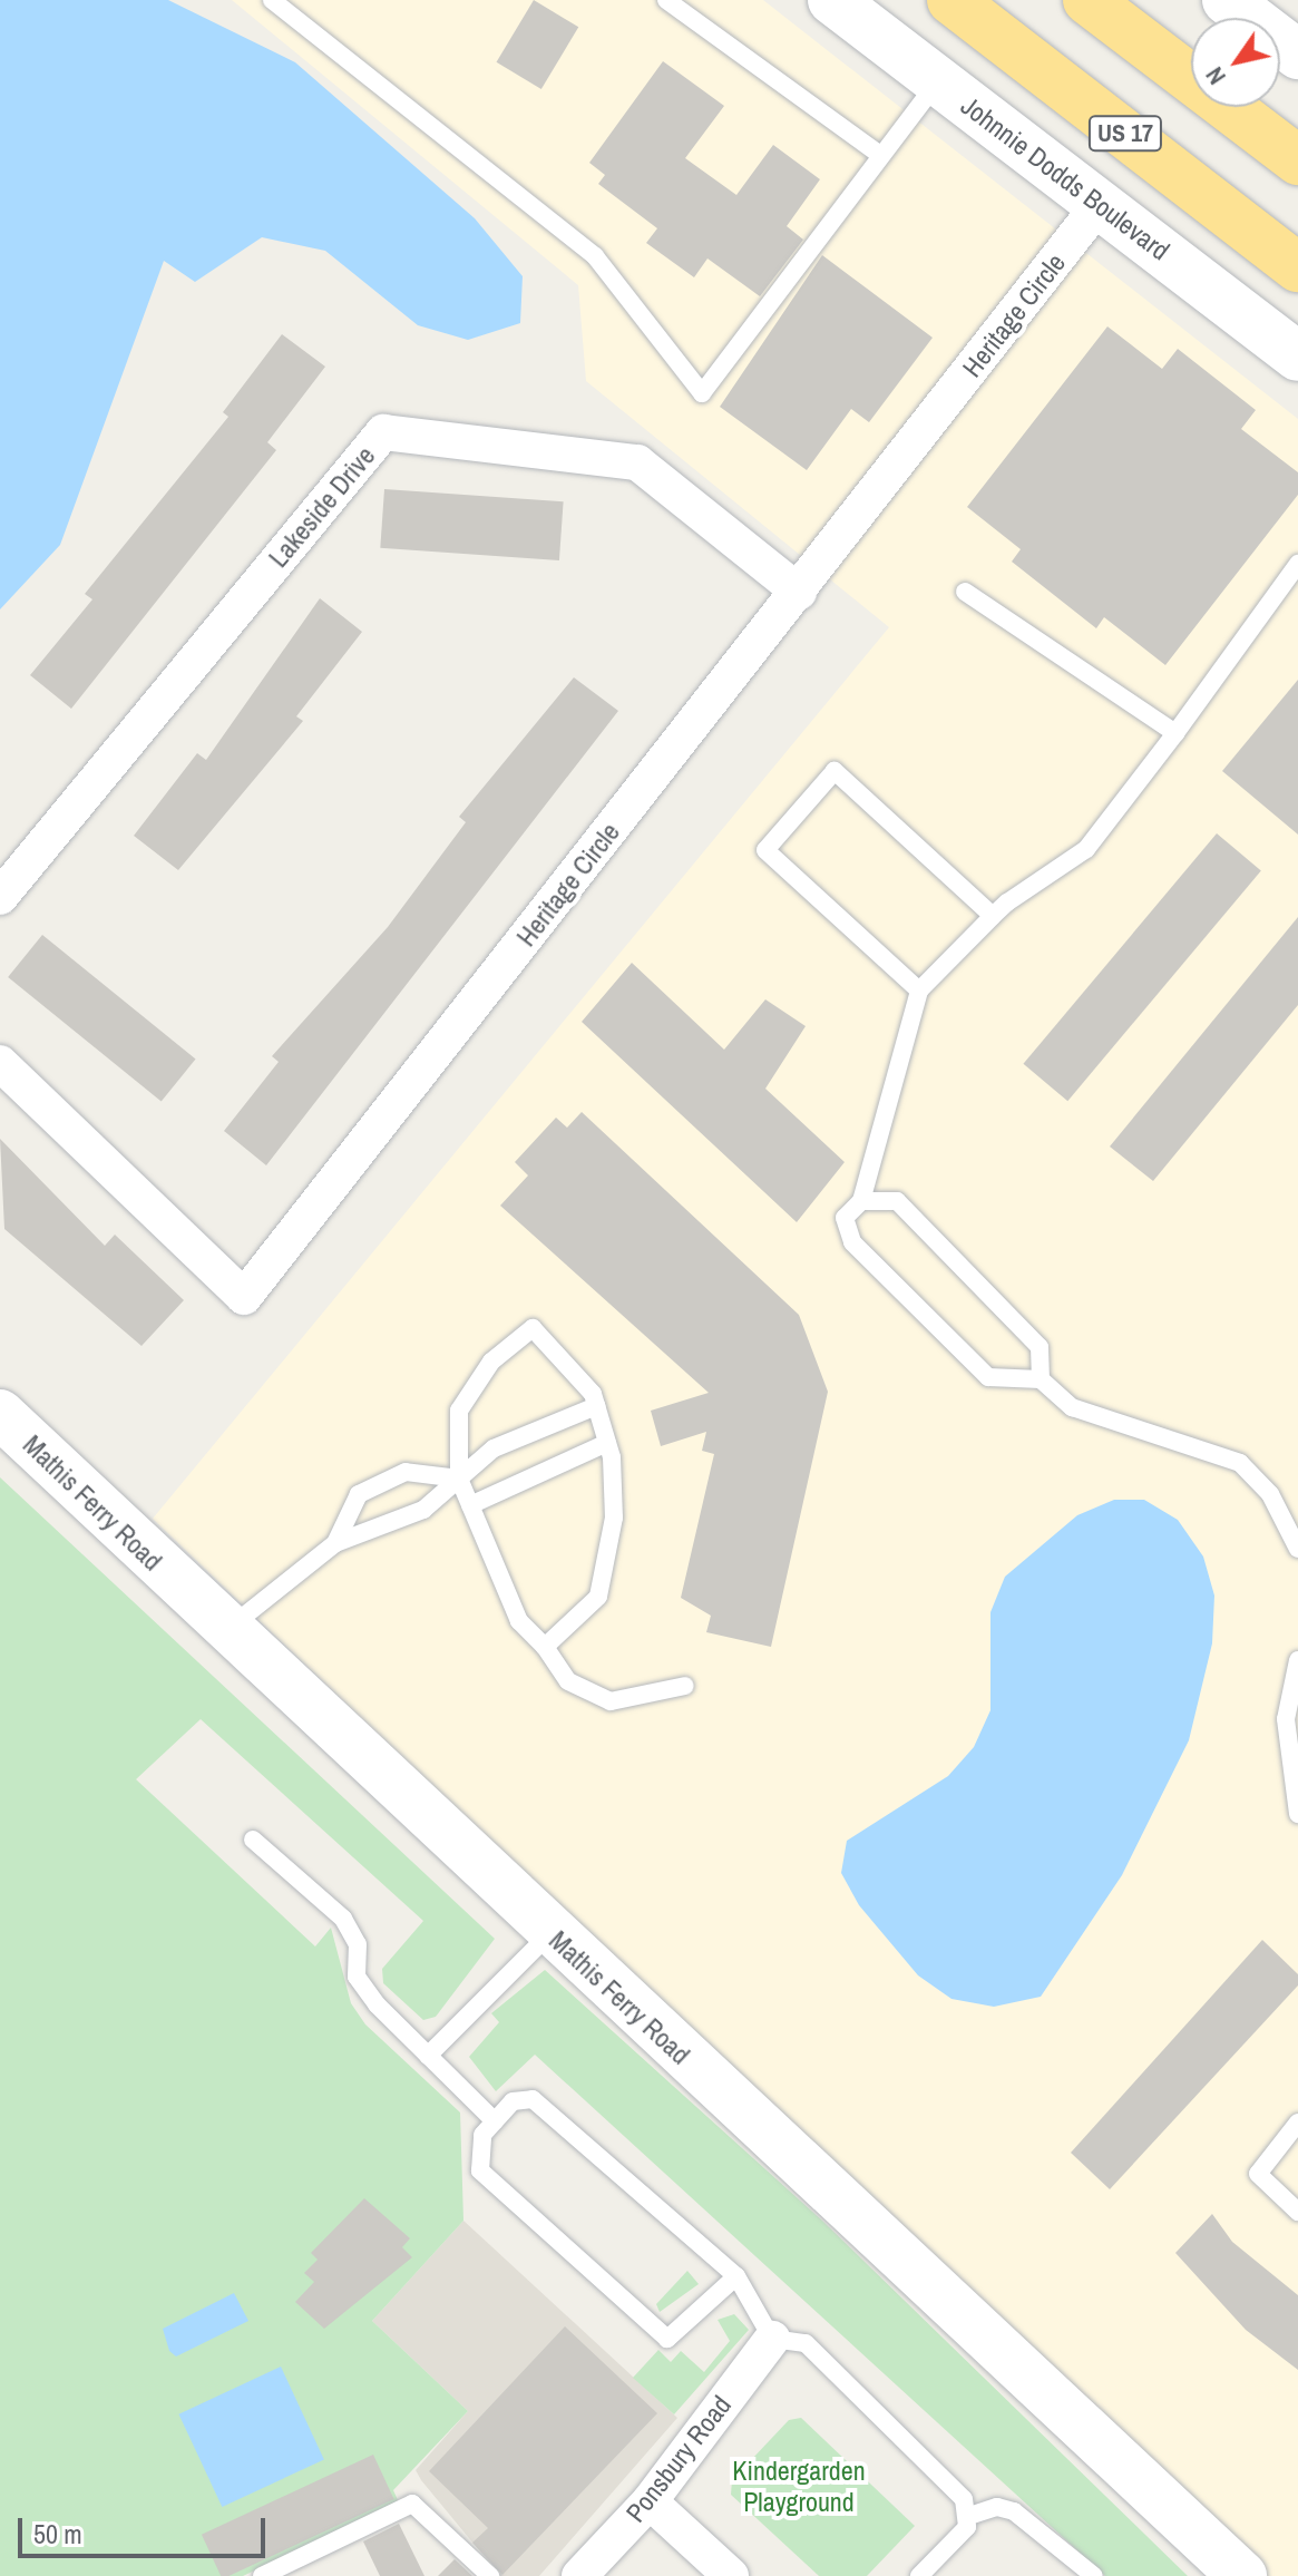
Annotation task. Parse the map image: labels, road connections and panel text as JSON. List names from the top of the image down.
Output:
{
  "streets": {
    "highway": ["US 17"],
    "main road": ["Johnnie Dodds Boulevard", "Mathis Ferry Road"],
    "street": ["Heritage Circle", "Lakeside Drive", "Ponsbury Road"]
  },
  "crossings": [
    ["Johnnie Dodds Boulevard", "Heritage Circle"],
    ["Heritage Circle", "Lakeside Drive"]
  ],
  "parks": ["Kindergarden Playground"],
  "scale_bar": "50 m",
  "north": "bottom left"
}
